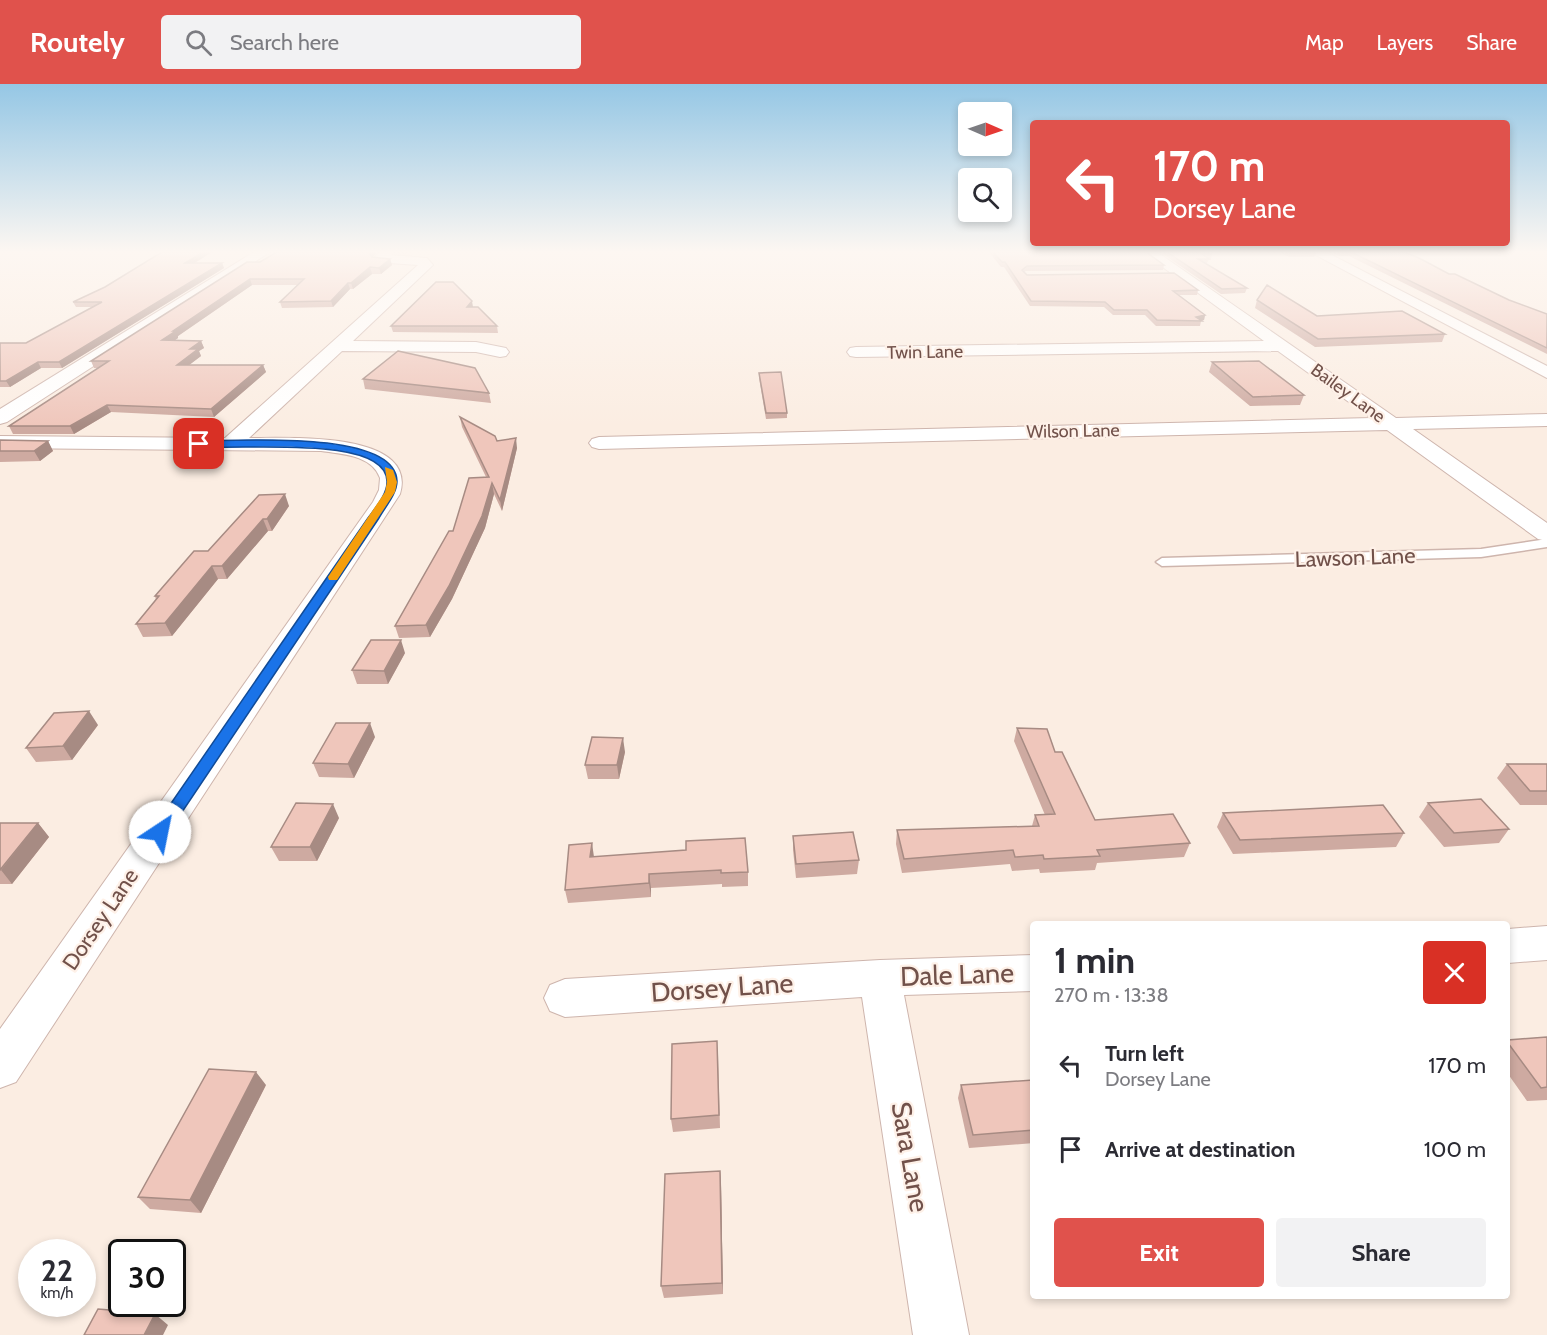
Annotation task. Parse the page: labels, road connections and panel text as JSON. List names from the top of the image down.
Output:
{
  "streets": {
    "street": [
      "Twin Lane",
      "Bailey Lane",
      "Wilson Lane",
      "Dorsey Lane",
      "Dale Lane",
      "Sara Lane"
    ],
    "lane": ["Lawson Lane"]
  },
  "crossings": [
    ["Twin Lane", "Bailey Lane"],
    ["Bailey Lane", "Wilson Lane"],
    ["Dorsey Lane", "Dale Lane"],
    ["Dorsey Lane", "Sara Lane"],
    ["Dale Lane", "Sara Lane"]
  ],
  "north": "right",
  "page": {
    "header": "Routely",
    "search": "Search here",
    "nav": ["Map", "Layers", "Share"],
    "turn": ["170 m", "Dorsey Lane"],
    "heading": ["1 min", "270 m · 13:38"],
    "list": [
      {
        "name": "Turn left",
        "note": "Dorsey Lane",
        "value": "170 m"
      },
      {
        "name": "Arrive at destination",
        "value": "100 m"
      }
    ],
    "buttons": ["Exit", "Share"],
    "speed": "22 km/h",
    "limit": "30"
  }
}
